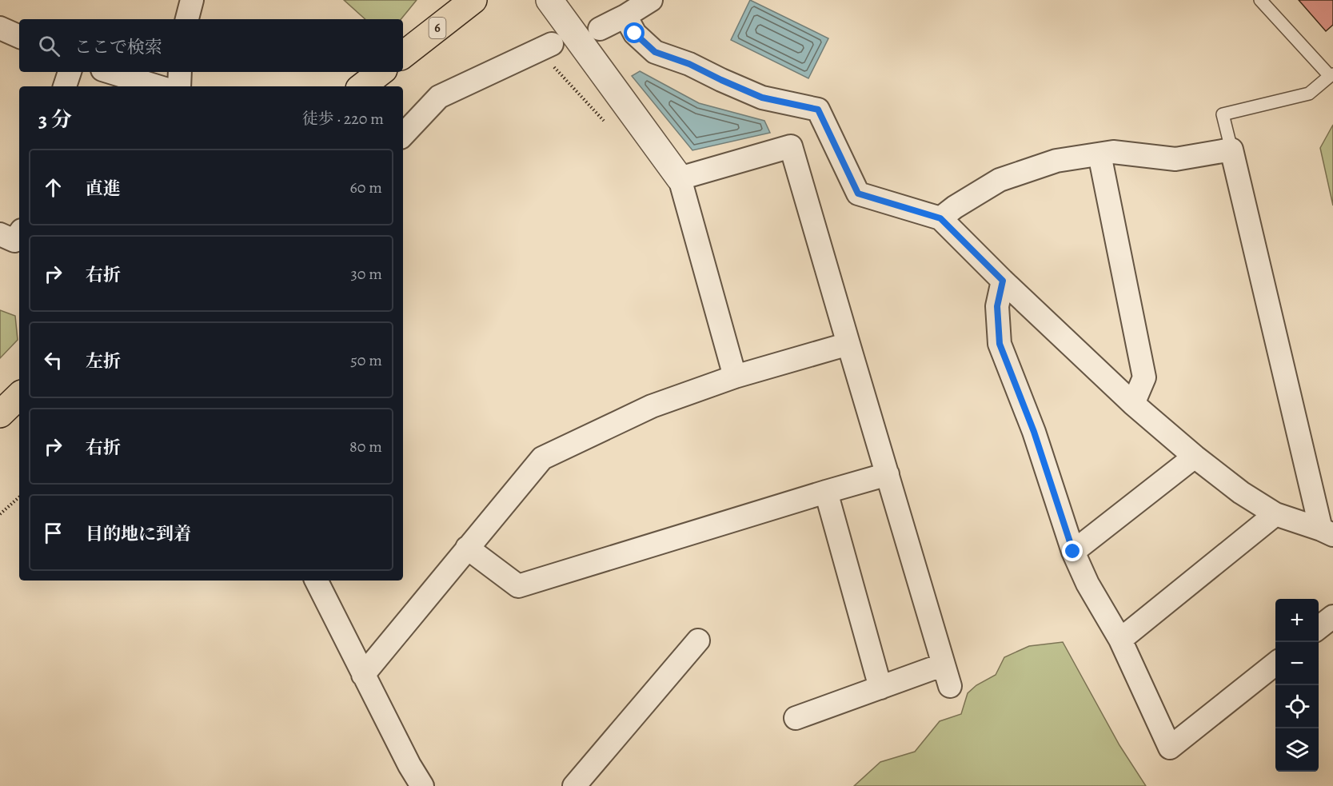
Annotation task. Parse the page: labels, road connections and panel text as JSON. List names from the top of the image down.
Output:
{
  "streets": {
    "main road": ["6"]
  },
  "page": {
    "search": "ここで検索",
    "heading": ["3 分", "徒歩 · 220 m"],
    "list": [
      ["直進", "60 m"],
      ["右折", "30 m"],
      ["左折", "50 m"],
      ["右折", "80 m"],
      "目的地に到着"
    ],
    "map_buttons": ["+", "−"]
  }
}
